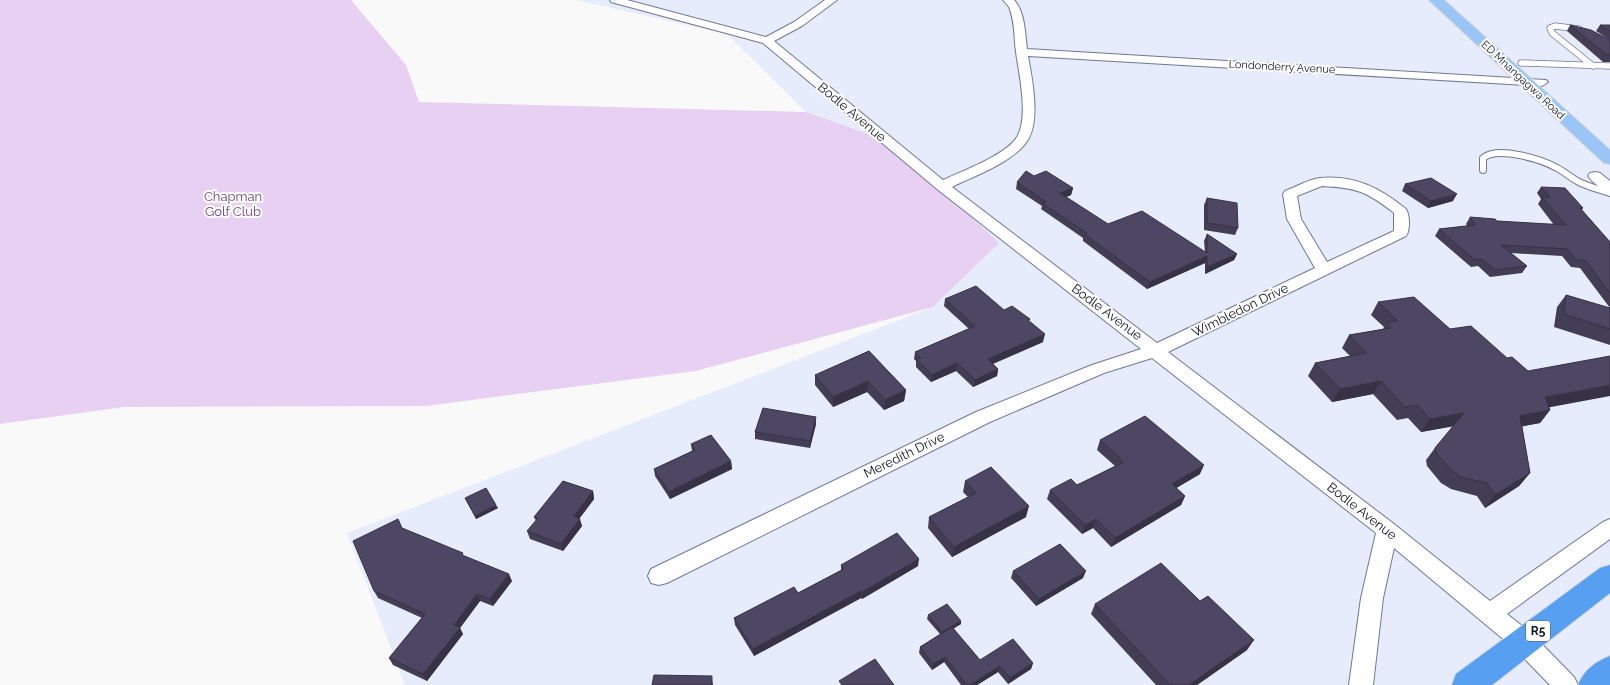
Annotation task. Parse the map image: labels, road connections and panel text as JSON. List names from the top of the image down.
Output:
{
  "streets": {
    "highway": ["R5"],
    "main road": ["ED Mnangagwa Road"],
    "street": [
      "Londonderry Avenue",
      "Bodle Avenue",
      "Wimbledon Drive",
      "Meredith Drive"
    ]
  },
  "crossings": [
    ["Londonderry Avenue", "ED Mnangagwa Road"],
    ["Bodle Avenue", "Wimbledon Drive"],
    ["Bodle Avenue", "Meredith Drive"],
    ["Bodle Avenue", "R5"],
    ["Wimbledon Drive", "Meredith Drive"]
  ],
  "parks": ["Chapman Golf Club"]
}
